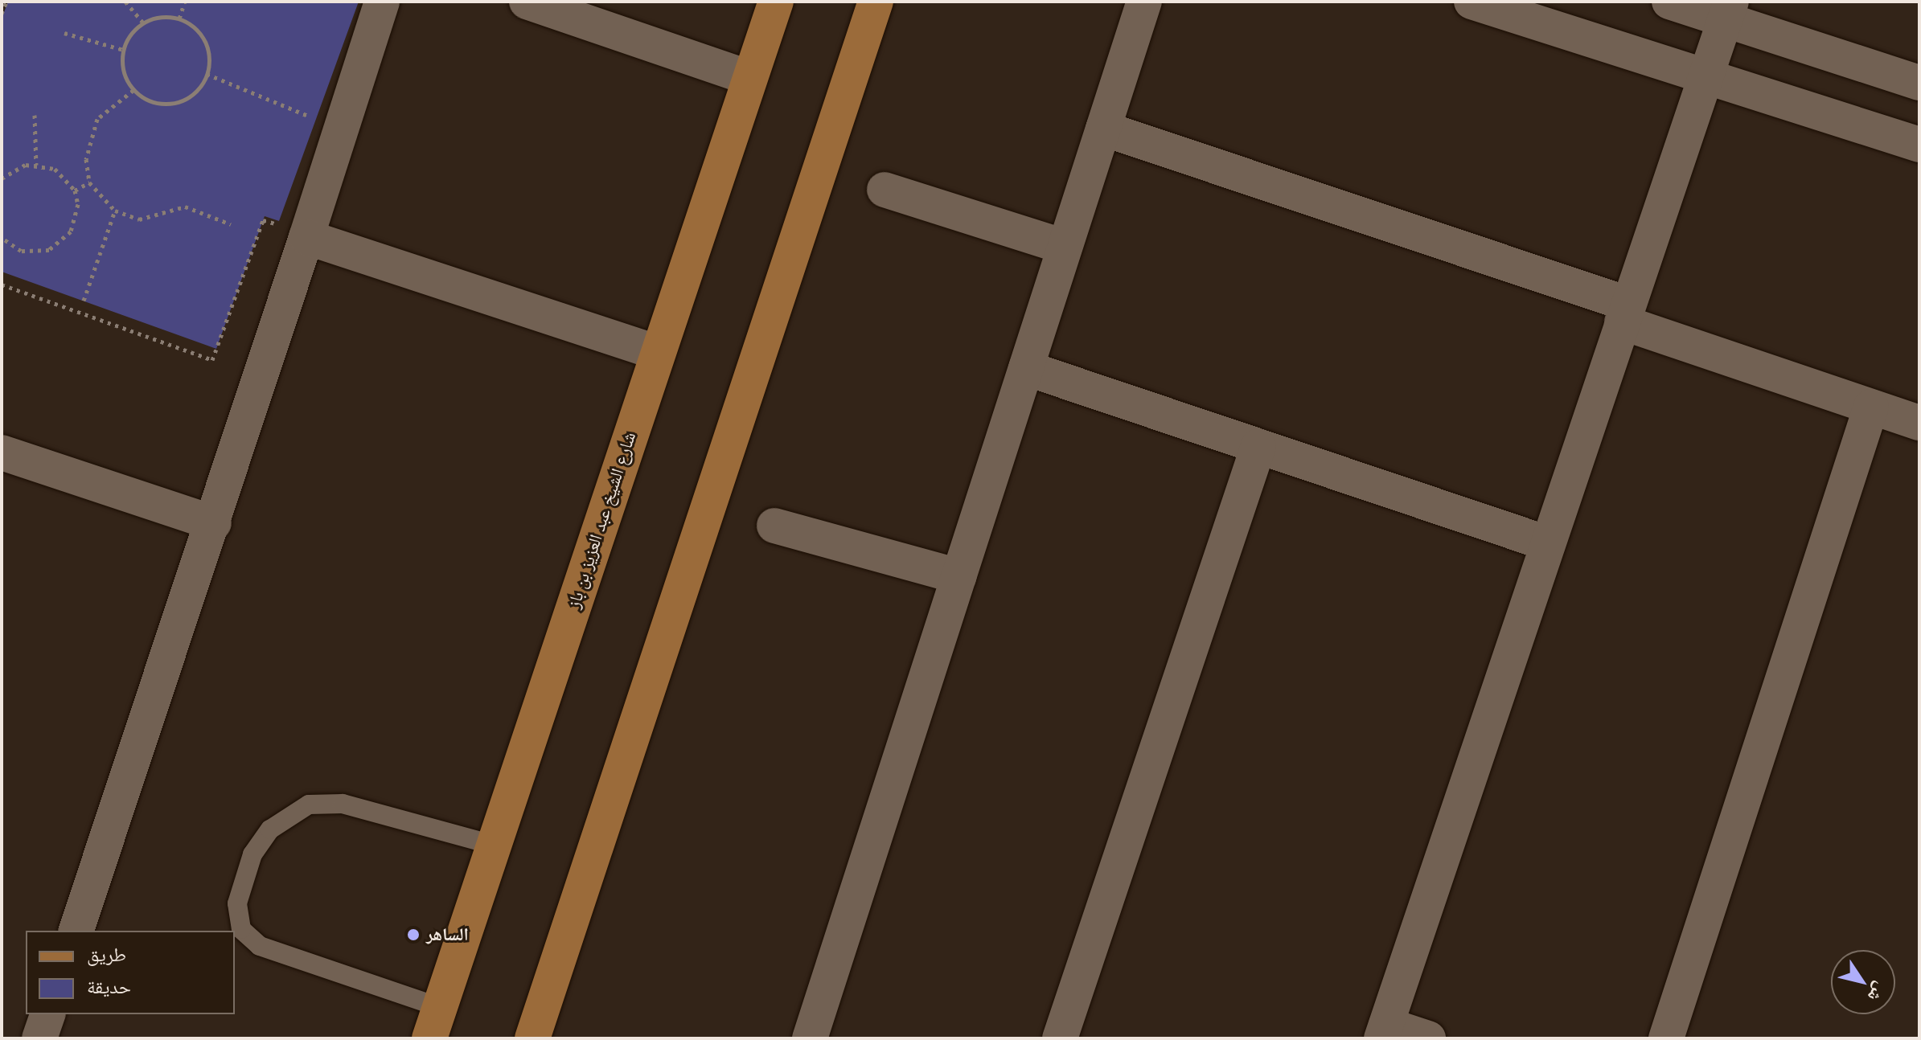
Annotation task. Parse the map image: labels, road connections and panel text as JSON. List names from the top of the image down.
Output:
{
  "streets": {
    "main road": ["شارع الشيخ عبد العزيز بن باز"]
  },
  "places": ["الساهر"],
  "legend": ["طريق", "حديقة"],
  "north": "bottom right"
}
